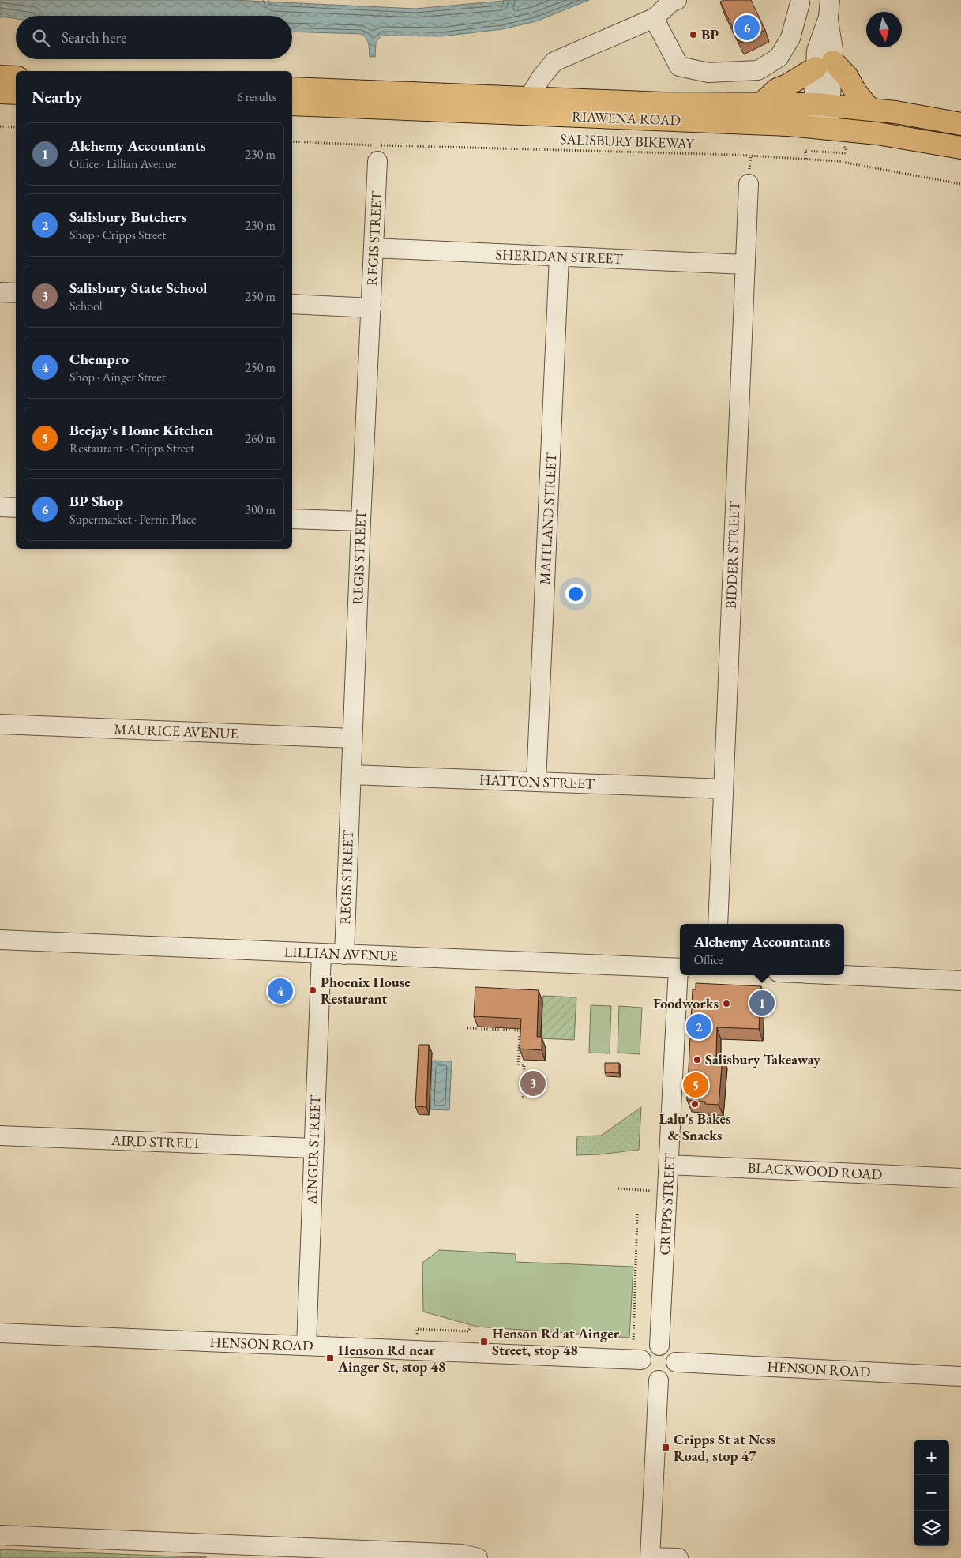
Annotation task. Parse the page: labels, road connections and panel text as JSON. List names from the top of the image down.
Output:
{
  "streets": {
    "highway": ["RIAWENA ROAD"],
    "street": [
      "REGIS STREET",
      "SHERIDAN STREET",
      "MAITLAND STREET",
      "BIDDER STREET",
      "MAURICE AVENUE",
      "HATTON STREET",
      "LILLIAN AVENUE",
      "AIRD STREET",
      "AINGER STREET",
      "BLACKWOOD ROAD",
      "CRIPPS STREET",
      "HENSON ROAD"
    ],
    "path": ["SALISBURY BIKEWAY"]
  },
  "crossings": [
    ["REGIS STREET", "SHERIDAN STREET"],
    ["REGIS STREET", "MAURICE AVENUE"],
    ["REGIS STREET", "HATTON STREET"],
    ["REGIS STREET", "LILLIAN AVENUE"],
    ["SHERIDAN STREET", "MAITLAND STREET"],
    ["SHERIDAN STREET", "BIDDER STREET"],
    ["MAITLAND STREET", "HATTON STREET"],
    ["BIDDER STREET", "HATTON STREET"],
    ["LILLIAN AVENUE", "AINGER STREET"],
    ["AIRD STREET", "AINGER STREET"],
    ["AINGER STREET", "HENSON ROAD"],
    ["BLACKWOOD ROAD", "CRIPPS STREET"],
    ["CRIPPS STREET", "HENSON ROAD"]
  ],
  "places": {
    "other": [
      "BP",
      "Phoenix House Restaurant",
      "Foodworks",
      "Salisbury Takeaway",
      "Lalu's Bakes & Snacks"
    ],
    "transit": ["Henson Rd at Ainger Street, stop 48", "Henson Rd near Ainger St, stop 48", "Cripps St at Ness Road, stop 47"]
  },
  "north": "bottom",
  "page": {
    "pins": [
      "6",
      "4",
      "1",
      "2",
      "3",
      "5"
    ],
    "search": "Search here",
    "heading": ["Nearby", "6 results"],
    "list": [
      {
        "mark": "1",
        "name": "Alchemy Accountants",
        "note": "Office · Lillian Avenue",
        "value": "230 m"
      },
      {
        "mark": "2",
        "name": "Salisbury Butchers",
        "note": "Shop · Cripps Street",
        "value": "230 m"
      },
      {
        "mark": "3",
        "name": "Salisbury State School",
        "note": "School",
        "value": "250 m"
      },
      {
        "mark": "4",
        "name": "Chempro",
        "note": "Shop · Ainger Street",
        "value": "250 m"
      },
      {
        "mark": "5",
        "name": "Beejay's Home Kitchen",
        "note": "Restaurant · Cripps Street",
        "value": "260 m"
      },
      {
        "mark": "6",
        "name": "BP Shop",
        "note": "Supermarket · Perrin Place",
        "value": "300 m"
      }
    ],
    "popup": ["Alchemy Accountants", "Office"],
    "map_buttons": ["+", "−"]
  }
}
